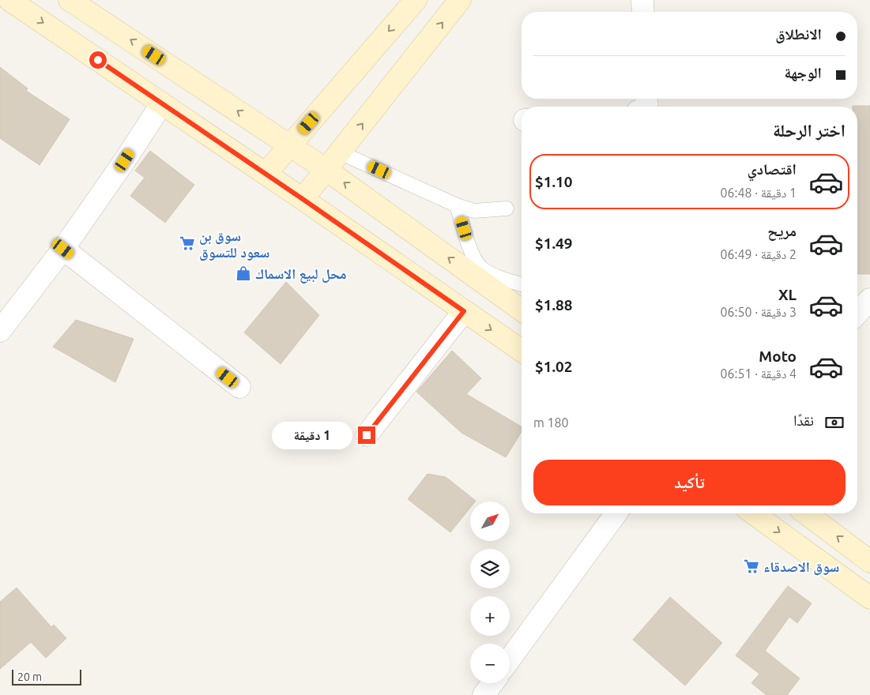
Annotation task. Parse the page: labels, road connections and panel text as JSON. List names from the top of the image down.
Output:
{
  "places": {
    "supermarket": ["سوق بن سعود للتسوق", "سوق الاصدقاء"],
    "shop": ["محل لبيع الاسماك"]
  },
  "scale_bar": "20 m",
  "north": "top right",
  "page": {
    "banner": ["الانطلاق", "الوجهة"],
    "heading": "اختر الرحلة",
    "list": [
      {
        "name": "اقتصادي",
        "note": "1 دقيقة · 06:48",
        "value": "$1.10"
      },
      {
        "name": "مريح",
        "note": "2 دقيقة · 06:49",
        "value": "$1.49"
      },
      {
        "name": "XL",
        "note": "3 دقيقة · 06:50",
        "value": "$1.88"
      },
      {
        "name": "Moto",
        "note": "4 دقيقة · 06:51",
        "value": "$1.02"
      }
    ],
    "pay": ["نقدًا", "180 m"],
    "bubble": "1 دقيقة",
    "buttons": "تأكيد",
    "map_buttons": ["+", "−"],
    "scale": "20 m"
  }
}
